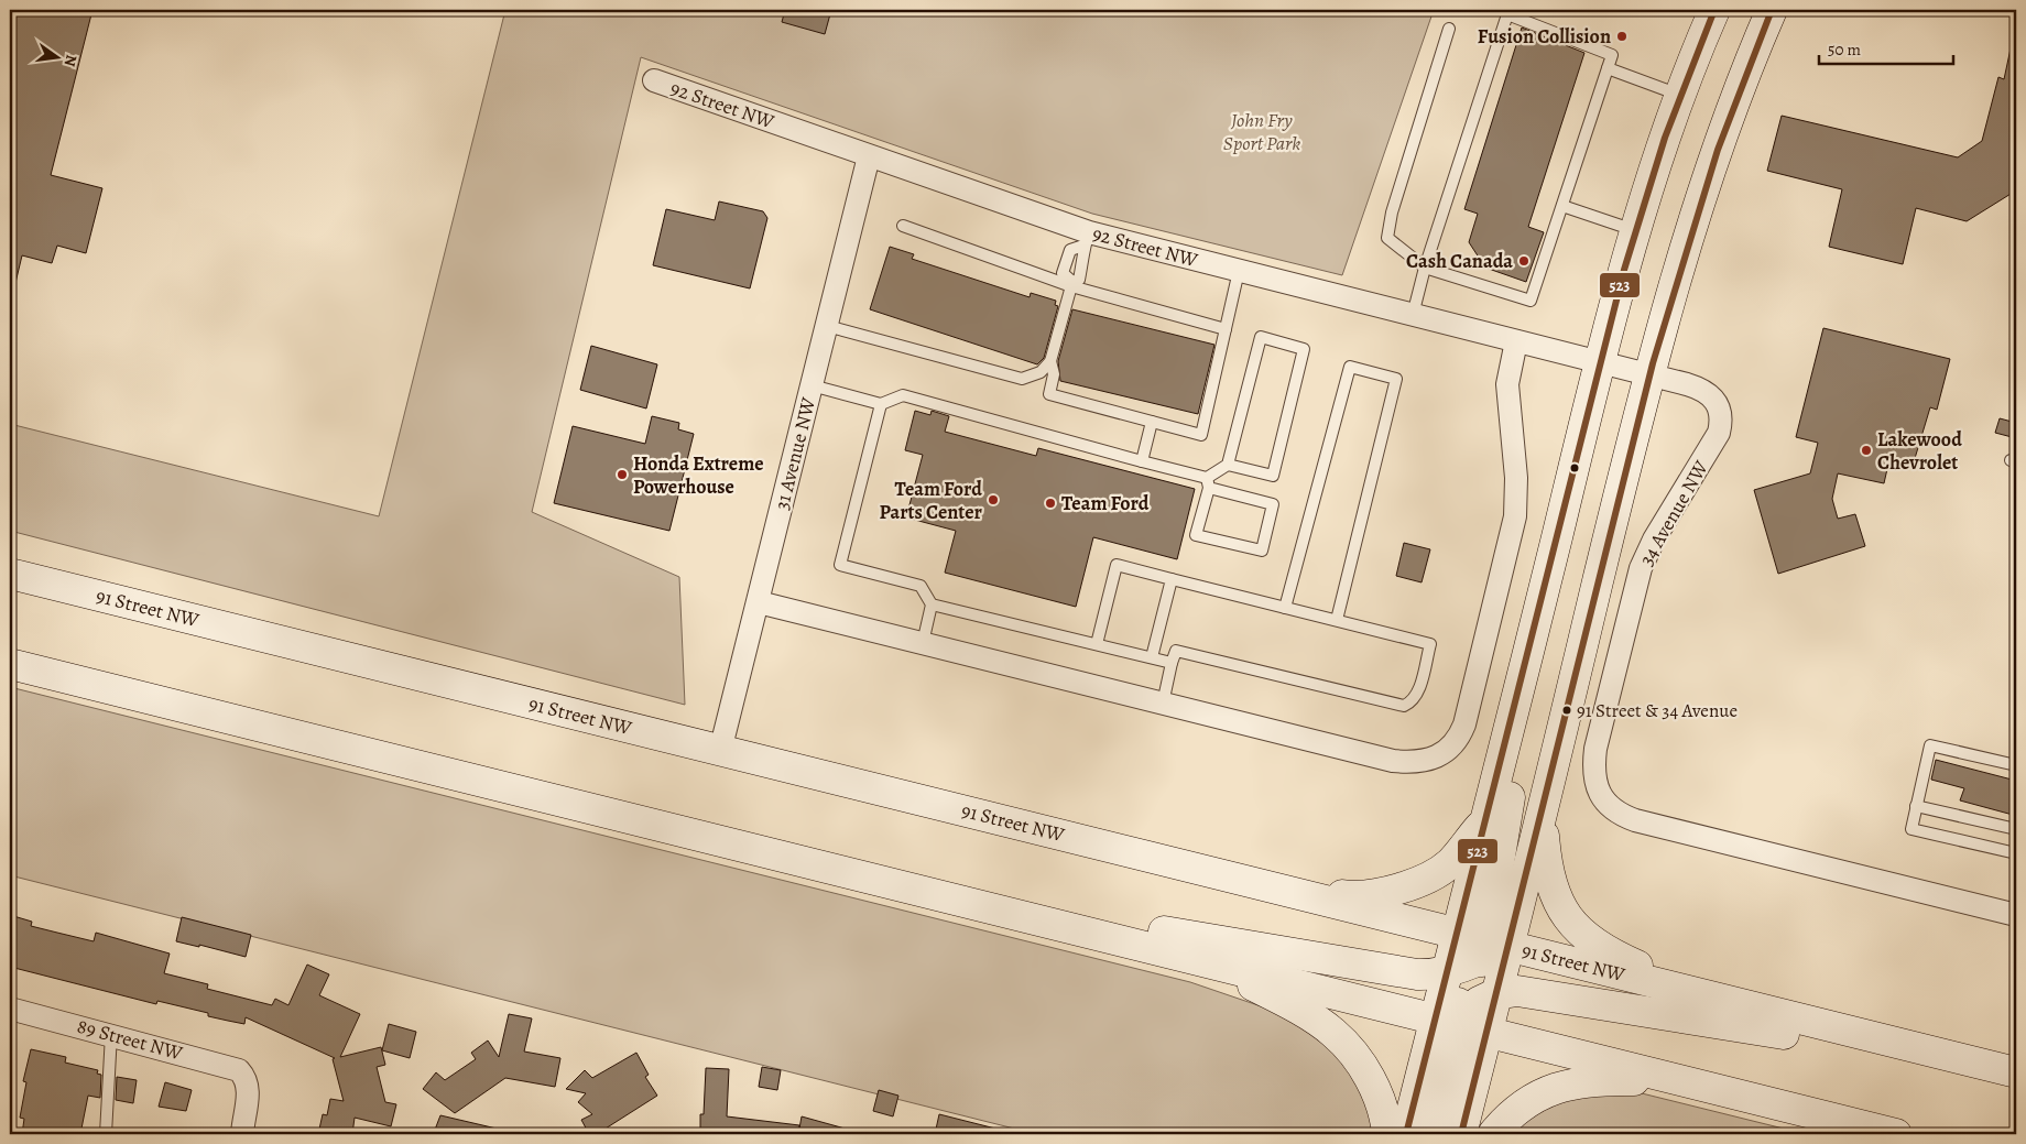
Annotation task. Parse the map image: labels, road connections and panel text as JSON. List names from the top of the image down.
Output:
{
  "streets": {
    "main road": ["91 Street NW"],
    "street": [
      "92 Street NW",
      "31 Avenue NW",
      "34 Avenue NW",
      "89 Street NW"
    ]
  },
  "crossings": [
    ["92 Street NW", "31 Avenue NW"],
    ["92 Street NW", "34 Avenue NW"],
    ["31 Avenue NW", "91 Street NW"]
  ],
  "parks": ["John Fry Sport Park"],
  "places": [
    "Fusion Collision",
    "Cash Canada",
    "Lakewood Chevrolet",
    "Honda Extreme Powerhouse",
    "Team Ford Parts Center",
    "Team Ford",
    "91 Street & 34 Avenue"
  ],
  "lines": ["transit line 523"],
  "scale_bar": "50 m",
  "north": "right"
}
